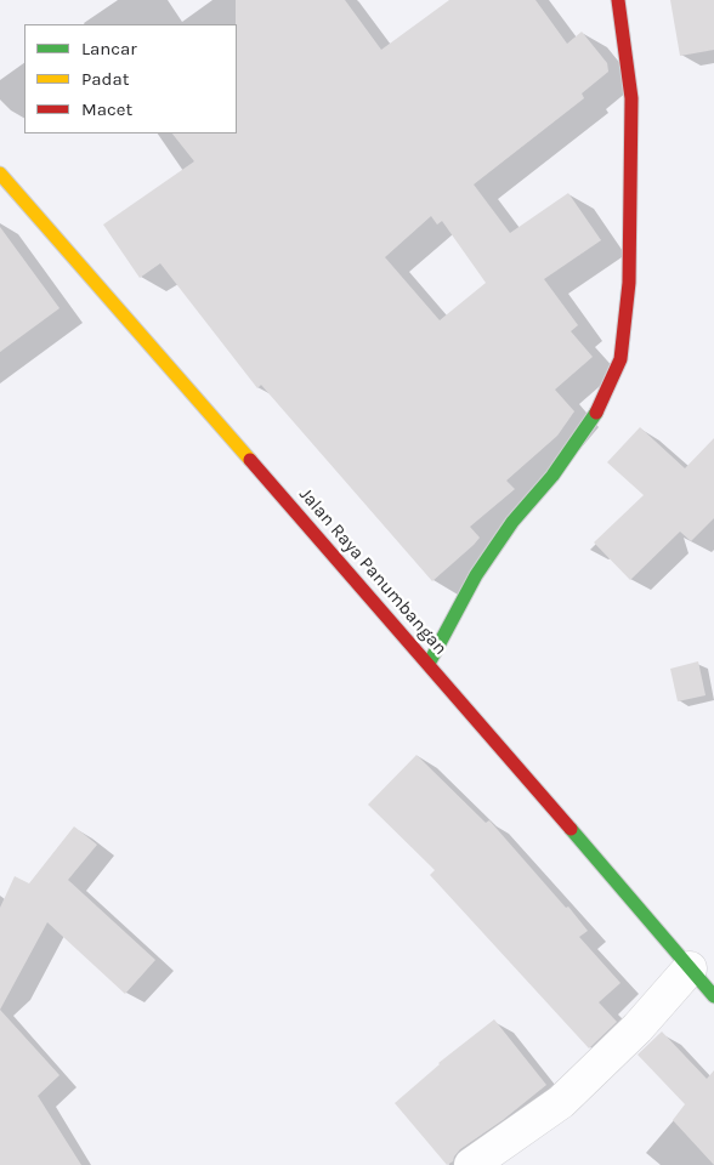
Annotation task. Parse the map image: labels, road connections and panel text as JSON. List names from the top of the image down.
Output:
{
  "streets": {
    "main road": ["Jalan Raya Panumbangan"]
  },
  "legend": ["Lancar", "Padat", "Macet"]
}
